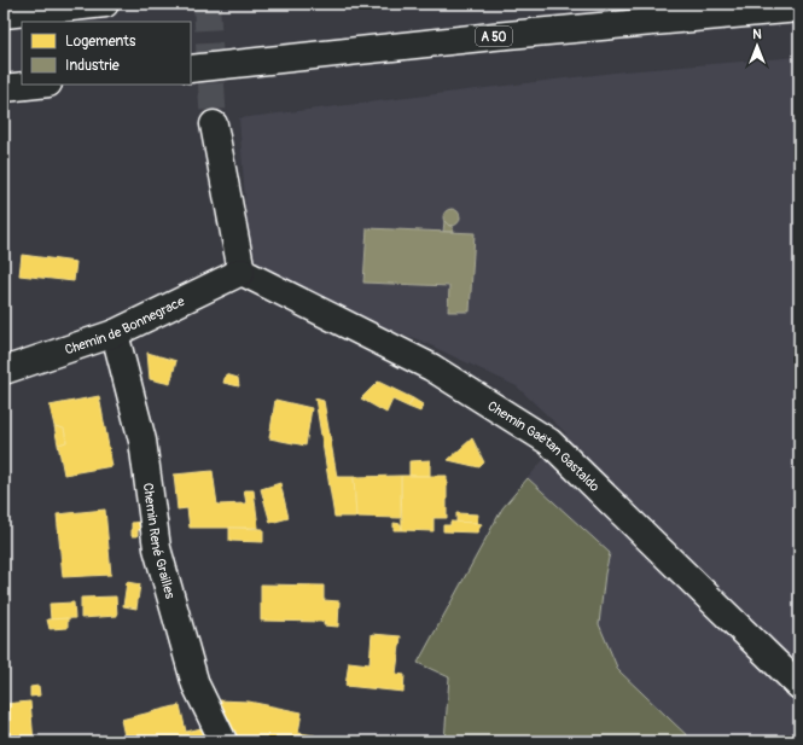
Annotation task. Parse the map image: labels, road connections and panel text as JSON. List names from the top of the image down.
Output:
{
  "streets": {
    "main road": [
      "A 50",
      "Chemin de Bonnegrace",
      "Chemin Gaëtan Gastaldo",
      "Chemin René Grailles"
    ]
  },
  "crossings": [
    ["Chemin de Bonnegrace", "Chemin Gaëtan Gastaldo"],
    ["Chemin de Bonnegrace", "Chemin René Grailles"]
  ],
  "legend": ["Logements", "Industrie"],
  "north": "top"
}
